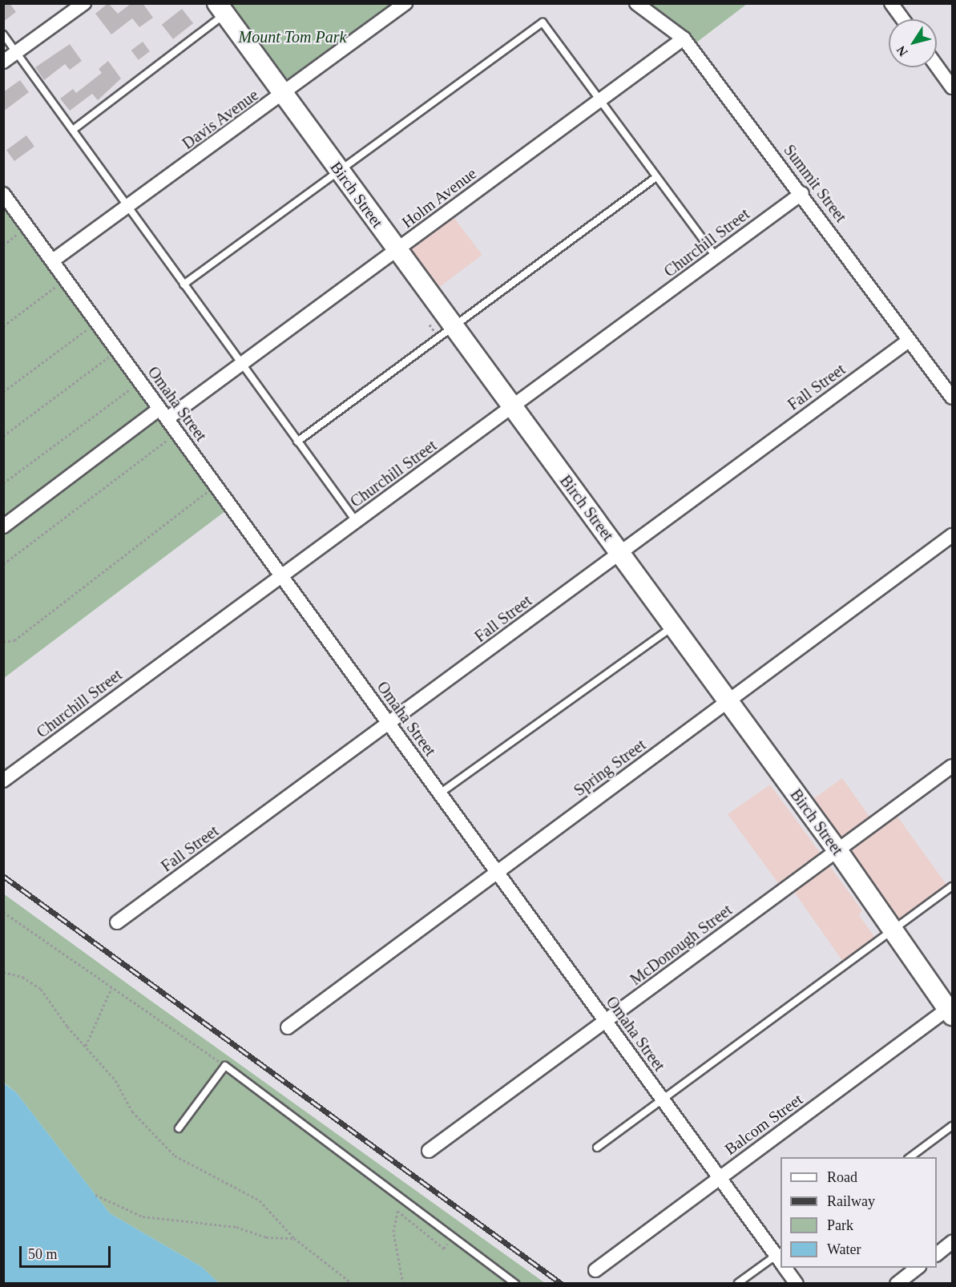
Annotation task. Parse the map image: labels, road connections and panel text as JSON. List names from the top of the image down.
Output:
{
  "streets": {
    "main road": ["Birch Street"],
    "street": [
      "Davis Avenue",
      "Summit Street",
      "Holm Avenue",
      "Churchill Street",
      "Fall Street",
      "Omaha Street",
      "Spring Street",
      "McDonough Street",
      "Balcom Street"
    ]
  },
  "crossings": [
    ["Davis Avenue", "Birch Street"],
    ["Davis Avenue", "Omaha Street"],
    ["Summit Street", "Holm Avenue"],
    ["Summit Street", "Churchill Street"],
    ["Summit Street", "Fall Street"],
    ["Birch Street", "Holm Avenue"],
    ["Birch Street", "Churchill Street"],
    ["Birch Street", "Fall Street"],
    ["Birch Street", "Spring Street"],
    ["Birch Street", "McDonough Street"],
    ["Birch Street", "Balcom Street"],
    ["Holm Avenue", "Omaha Street"],
    ["Churchill Street", "Omaha Street"],
    ["Fall Street", "Omaha Street"],
    ["Omaha Street", "Spring Street"],
    ["Omaha Street", "McDonough Street"],
    ["Omaha Street", "Balcom Street"]
  ],
  "parks": ["Mount Tom Park"],
  "legend": [
    "Road",
    "Railway",
    "Park",
    "Water"
  ],
  "scale_bar": "50 m",
  "north": "bottom left"
}
